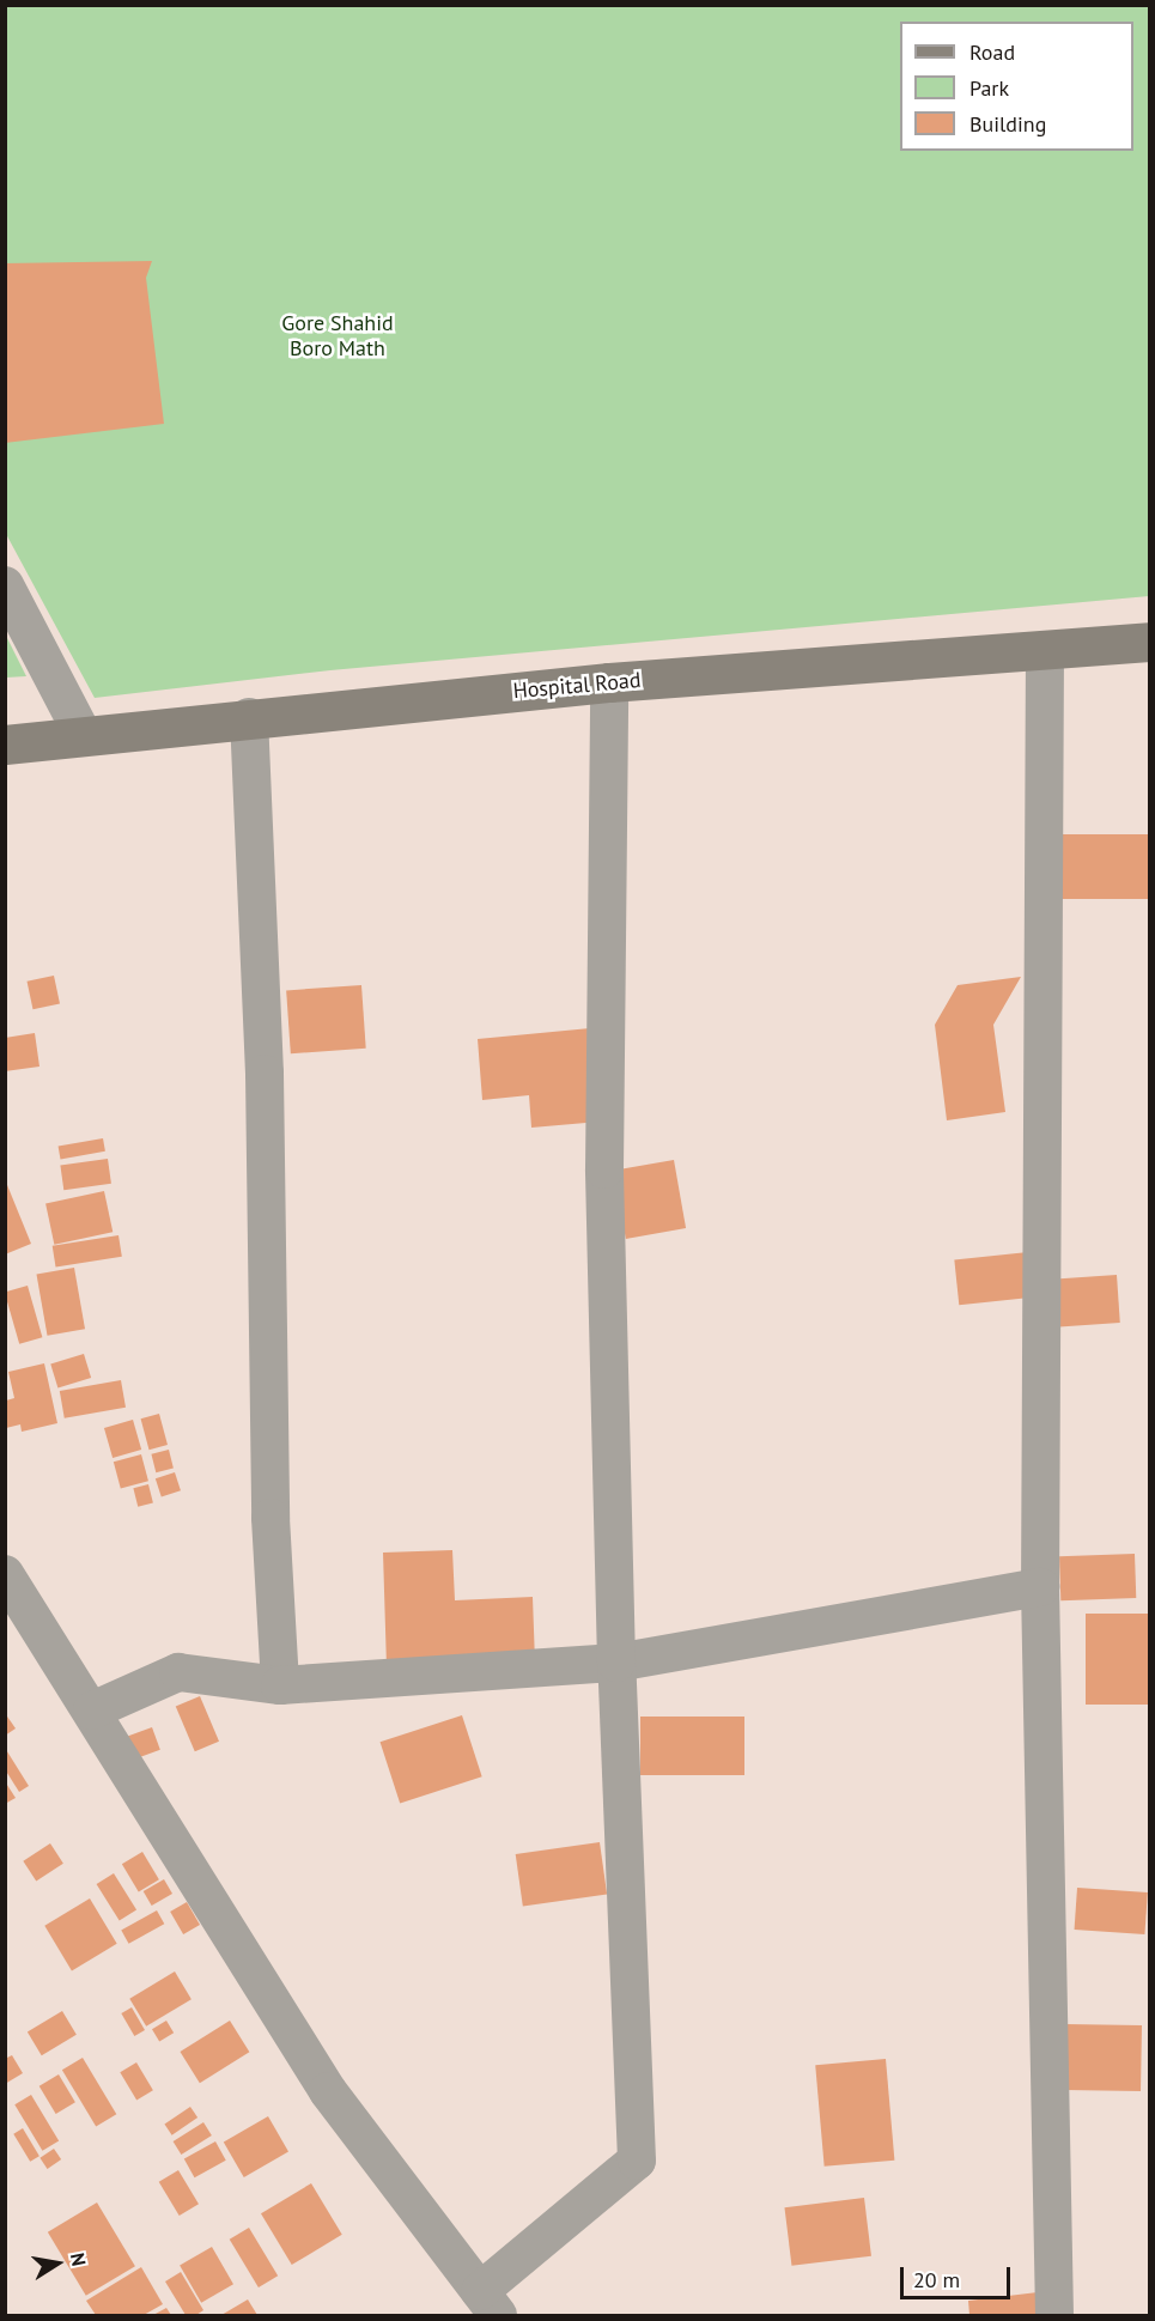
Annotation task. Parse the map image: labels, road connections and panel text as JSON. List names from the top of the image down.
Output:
{
  "streets": {
    "main road": ["Hospital Road"]
  },
  "parks": ["Gore Shahid Boro Math"],
  "legend": ["Road", "Park", "Building"],
  "scale_bar": "20 m",
  "north": "right"
}
